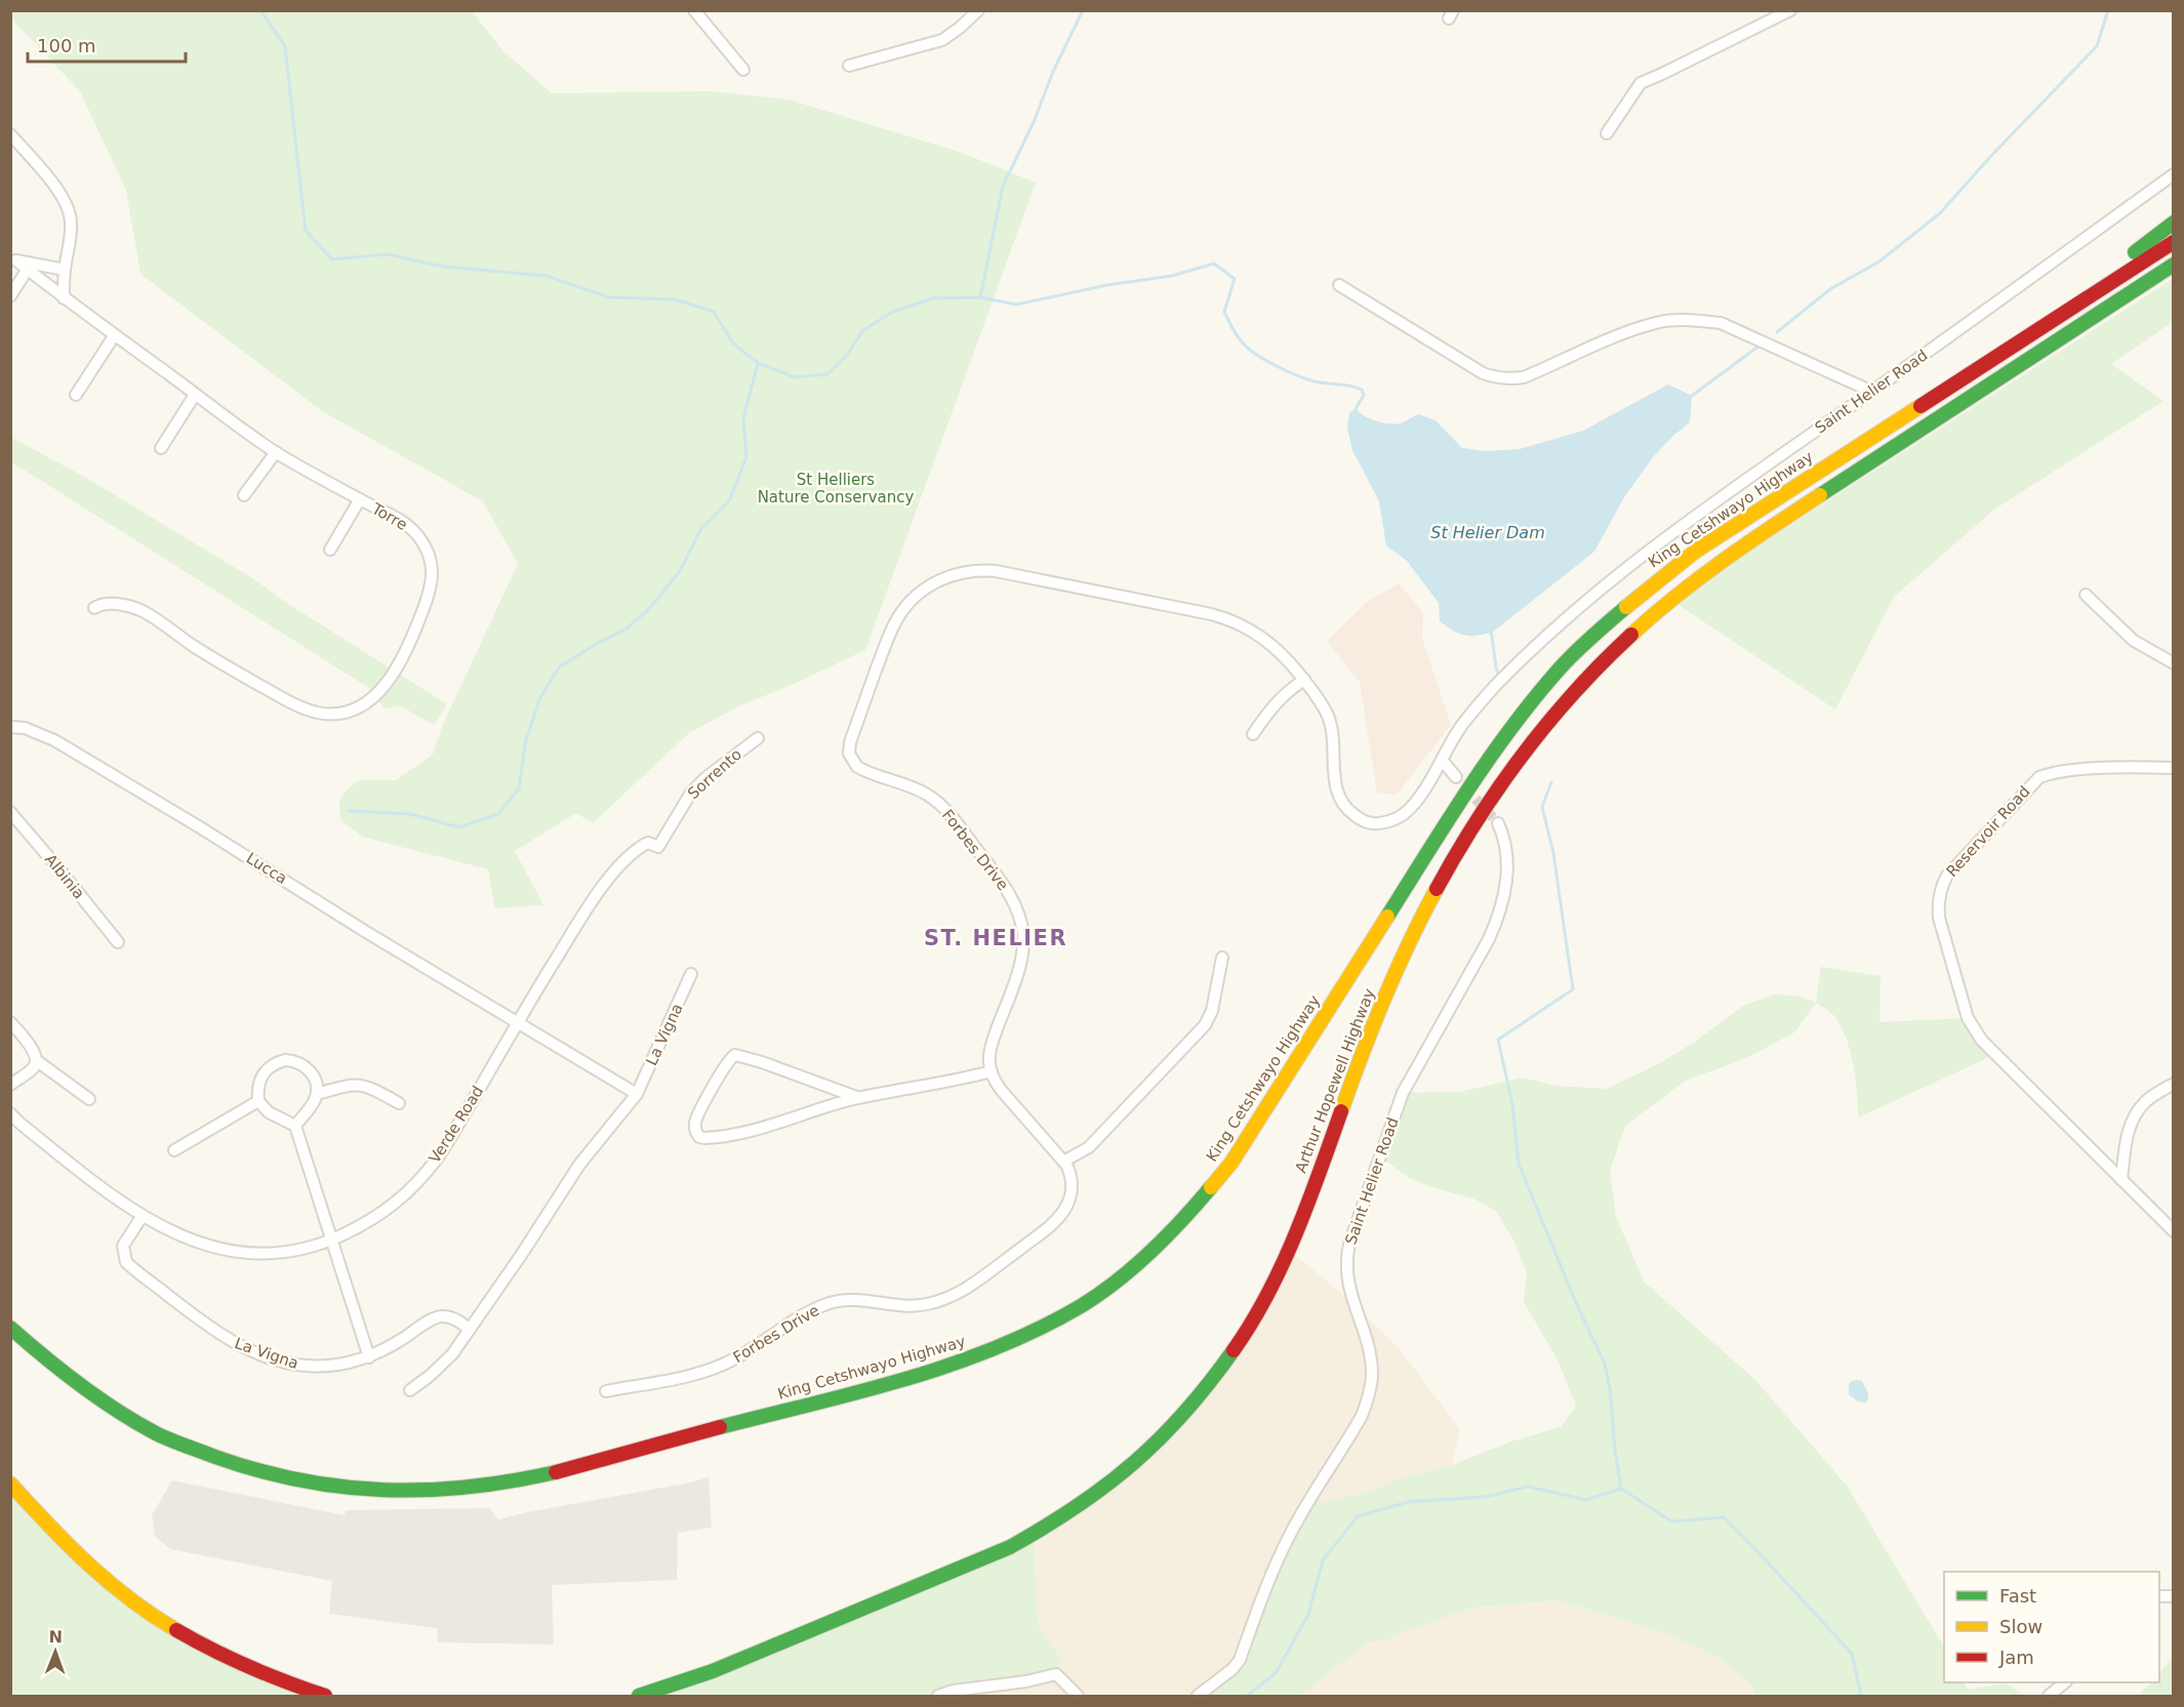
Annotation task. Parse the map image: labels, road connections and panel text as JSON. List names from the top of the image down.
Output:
{
  "streets": {
    "highway": ["King Cetshwayo Highway", "Arthur Hopewell Highway"],
    "street": [
      "Saint Helier Road",
      "Torre",
      "Sorrento",
      "Reservoir Road",
      "Forbes Drive",
      "Lucca",
      "Albinia",
      "La Vigna",
      "Verde Road"
    ]
  },
  "crossings": [
    ["Saint Helier Road", "Forbes Drive"],
    ["Sorrento", "Verde Road"],
    ["Lucca", "Verde Road"],
    ["La Vigna", "Verde Road"]
  ],
  "districts": ["ST. HELIER"],
  "water": ["St Helier Dam"],
  "parks": ["St Helliers Nature Conservancy"],
  "legend": ["Fast", "Slow", "Jam"],
  "scale_bar": "100 m",
  "north": "top"
}
